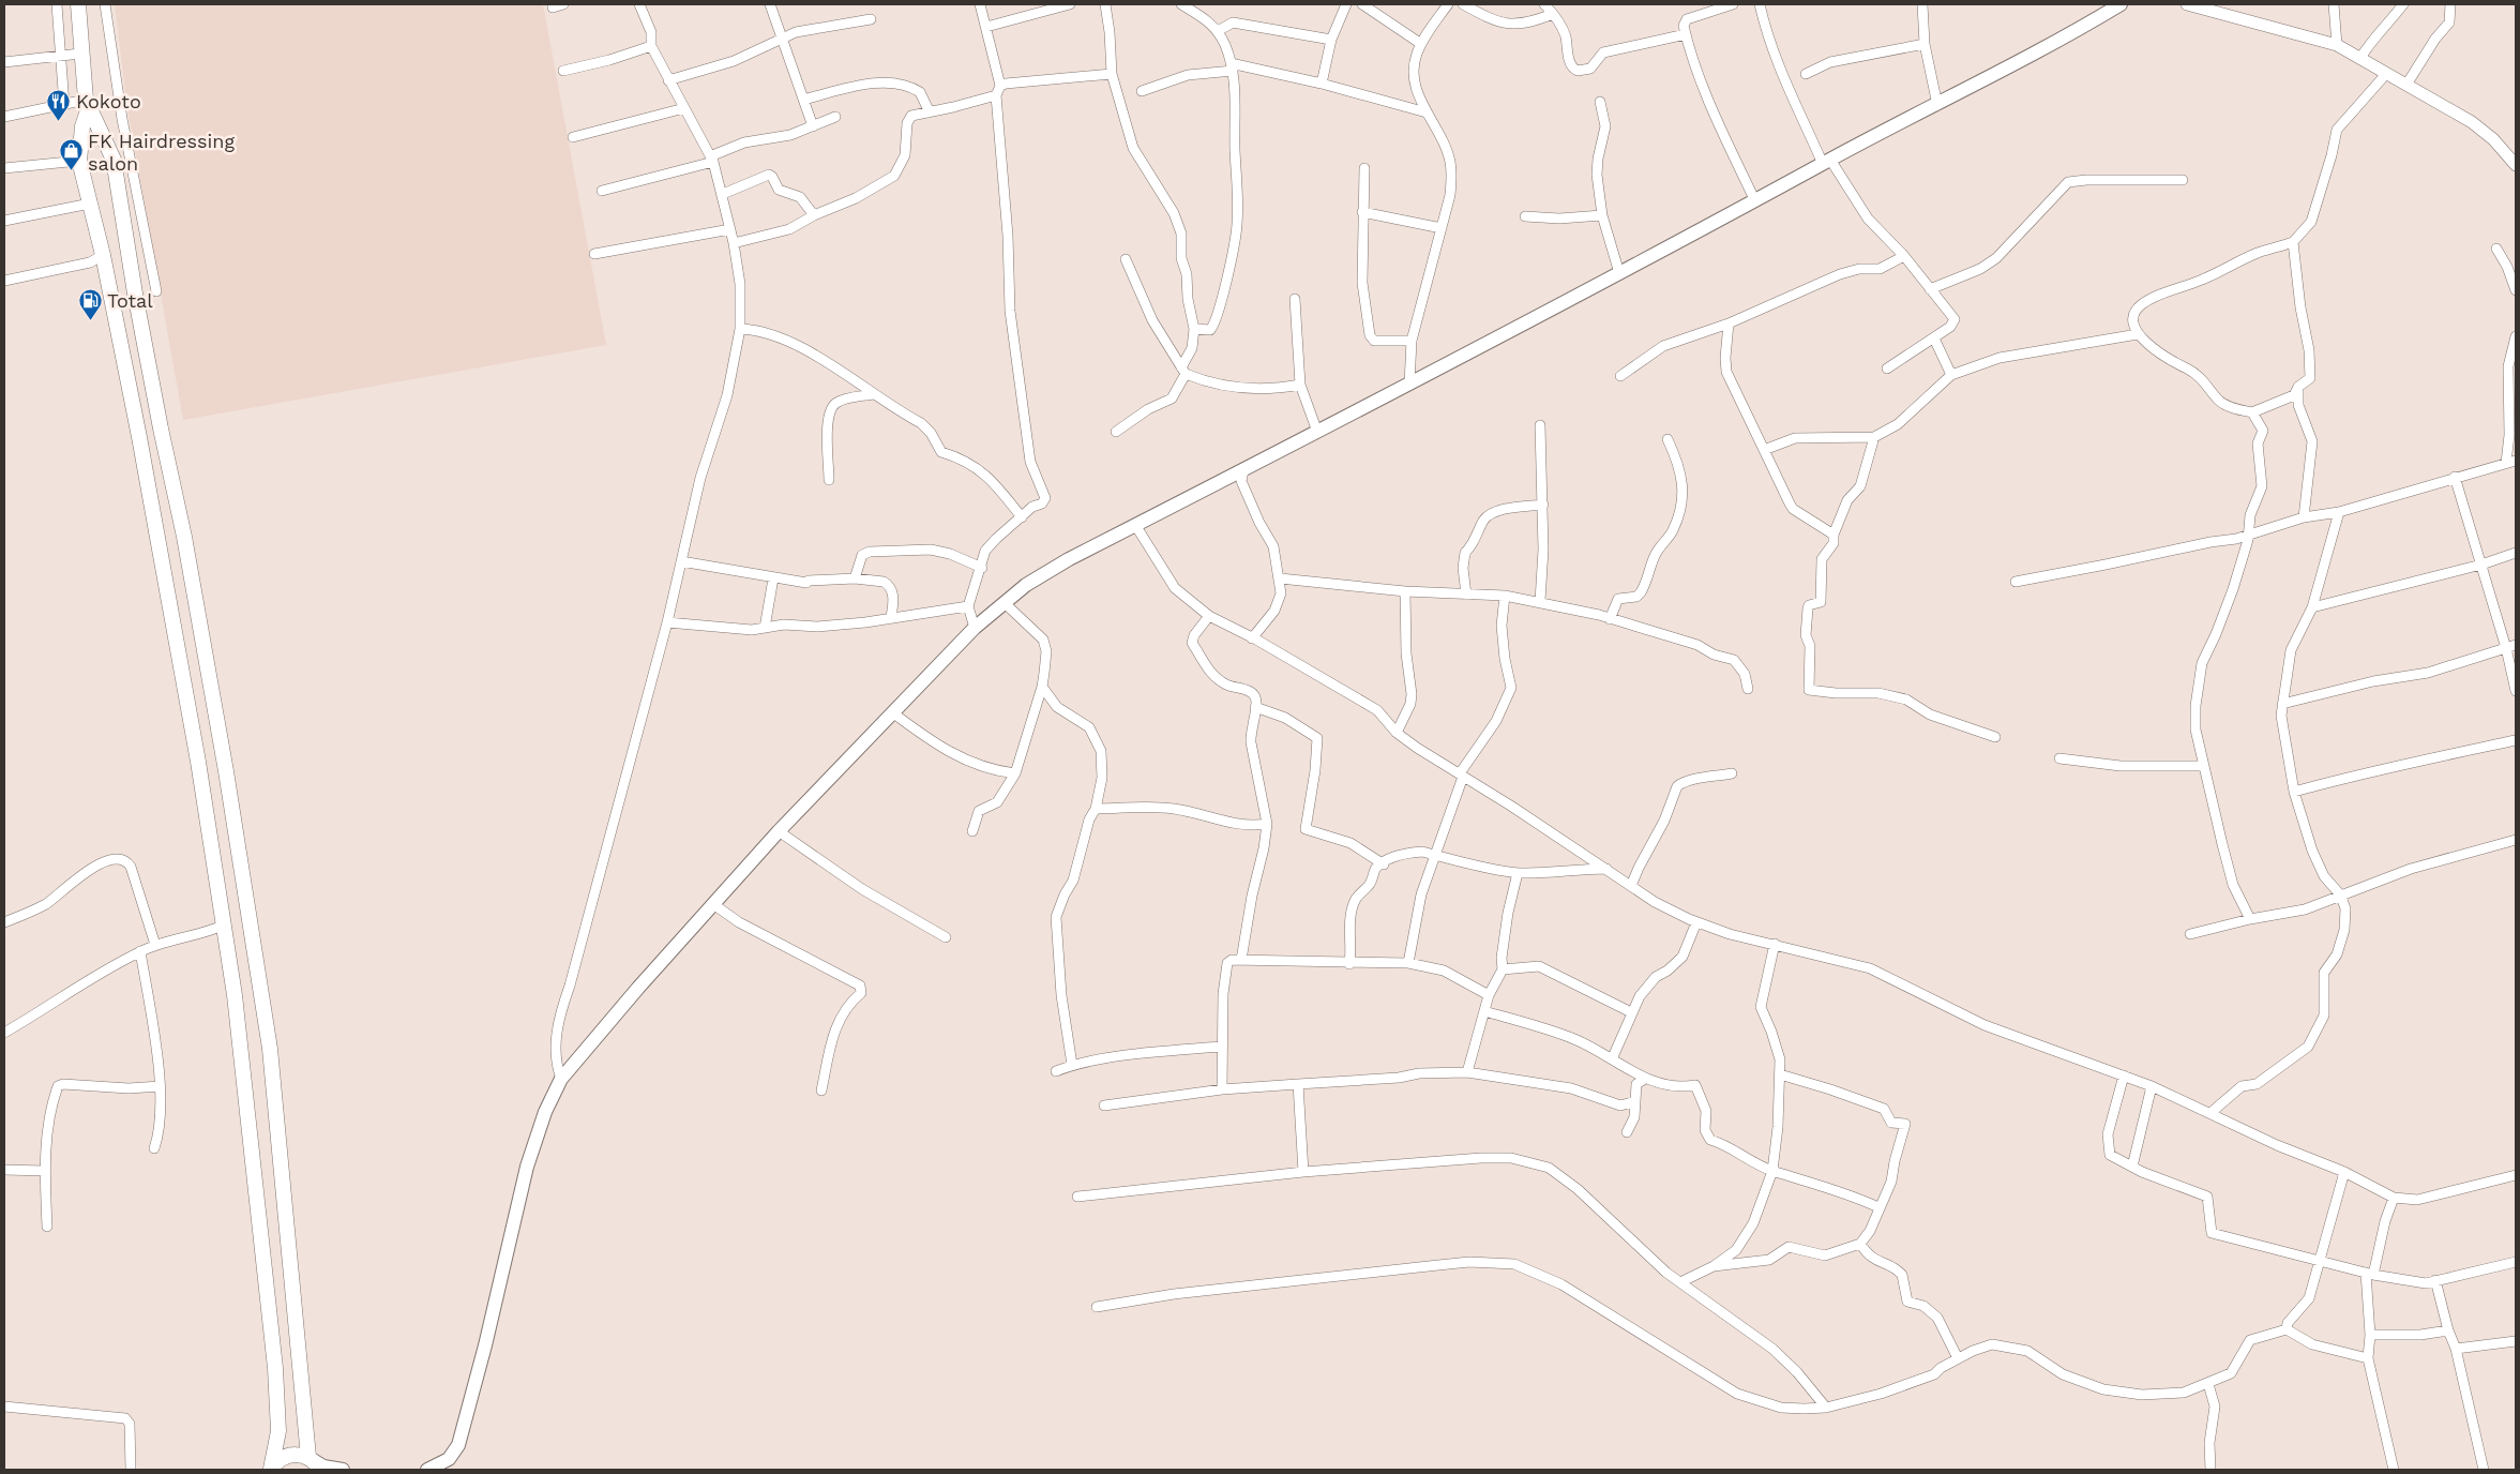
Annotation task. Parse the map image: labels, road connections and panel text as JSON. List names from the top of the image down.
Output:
{
  "places": {
    "restaurant": ["Kokoto"],
    "shop": ["FK Hairdressing salon"],
    "fuel station": ["Total"]
  }
}
